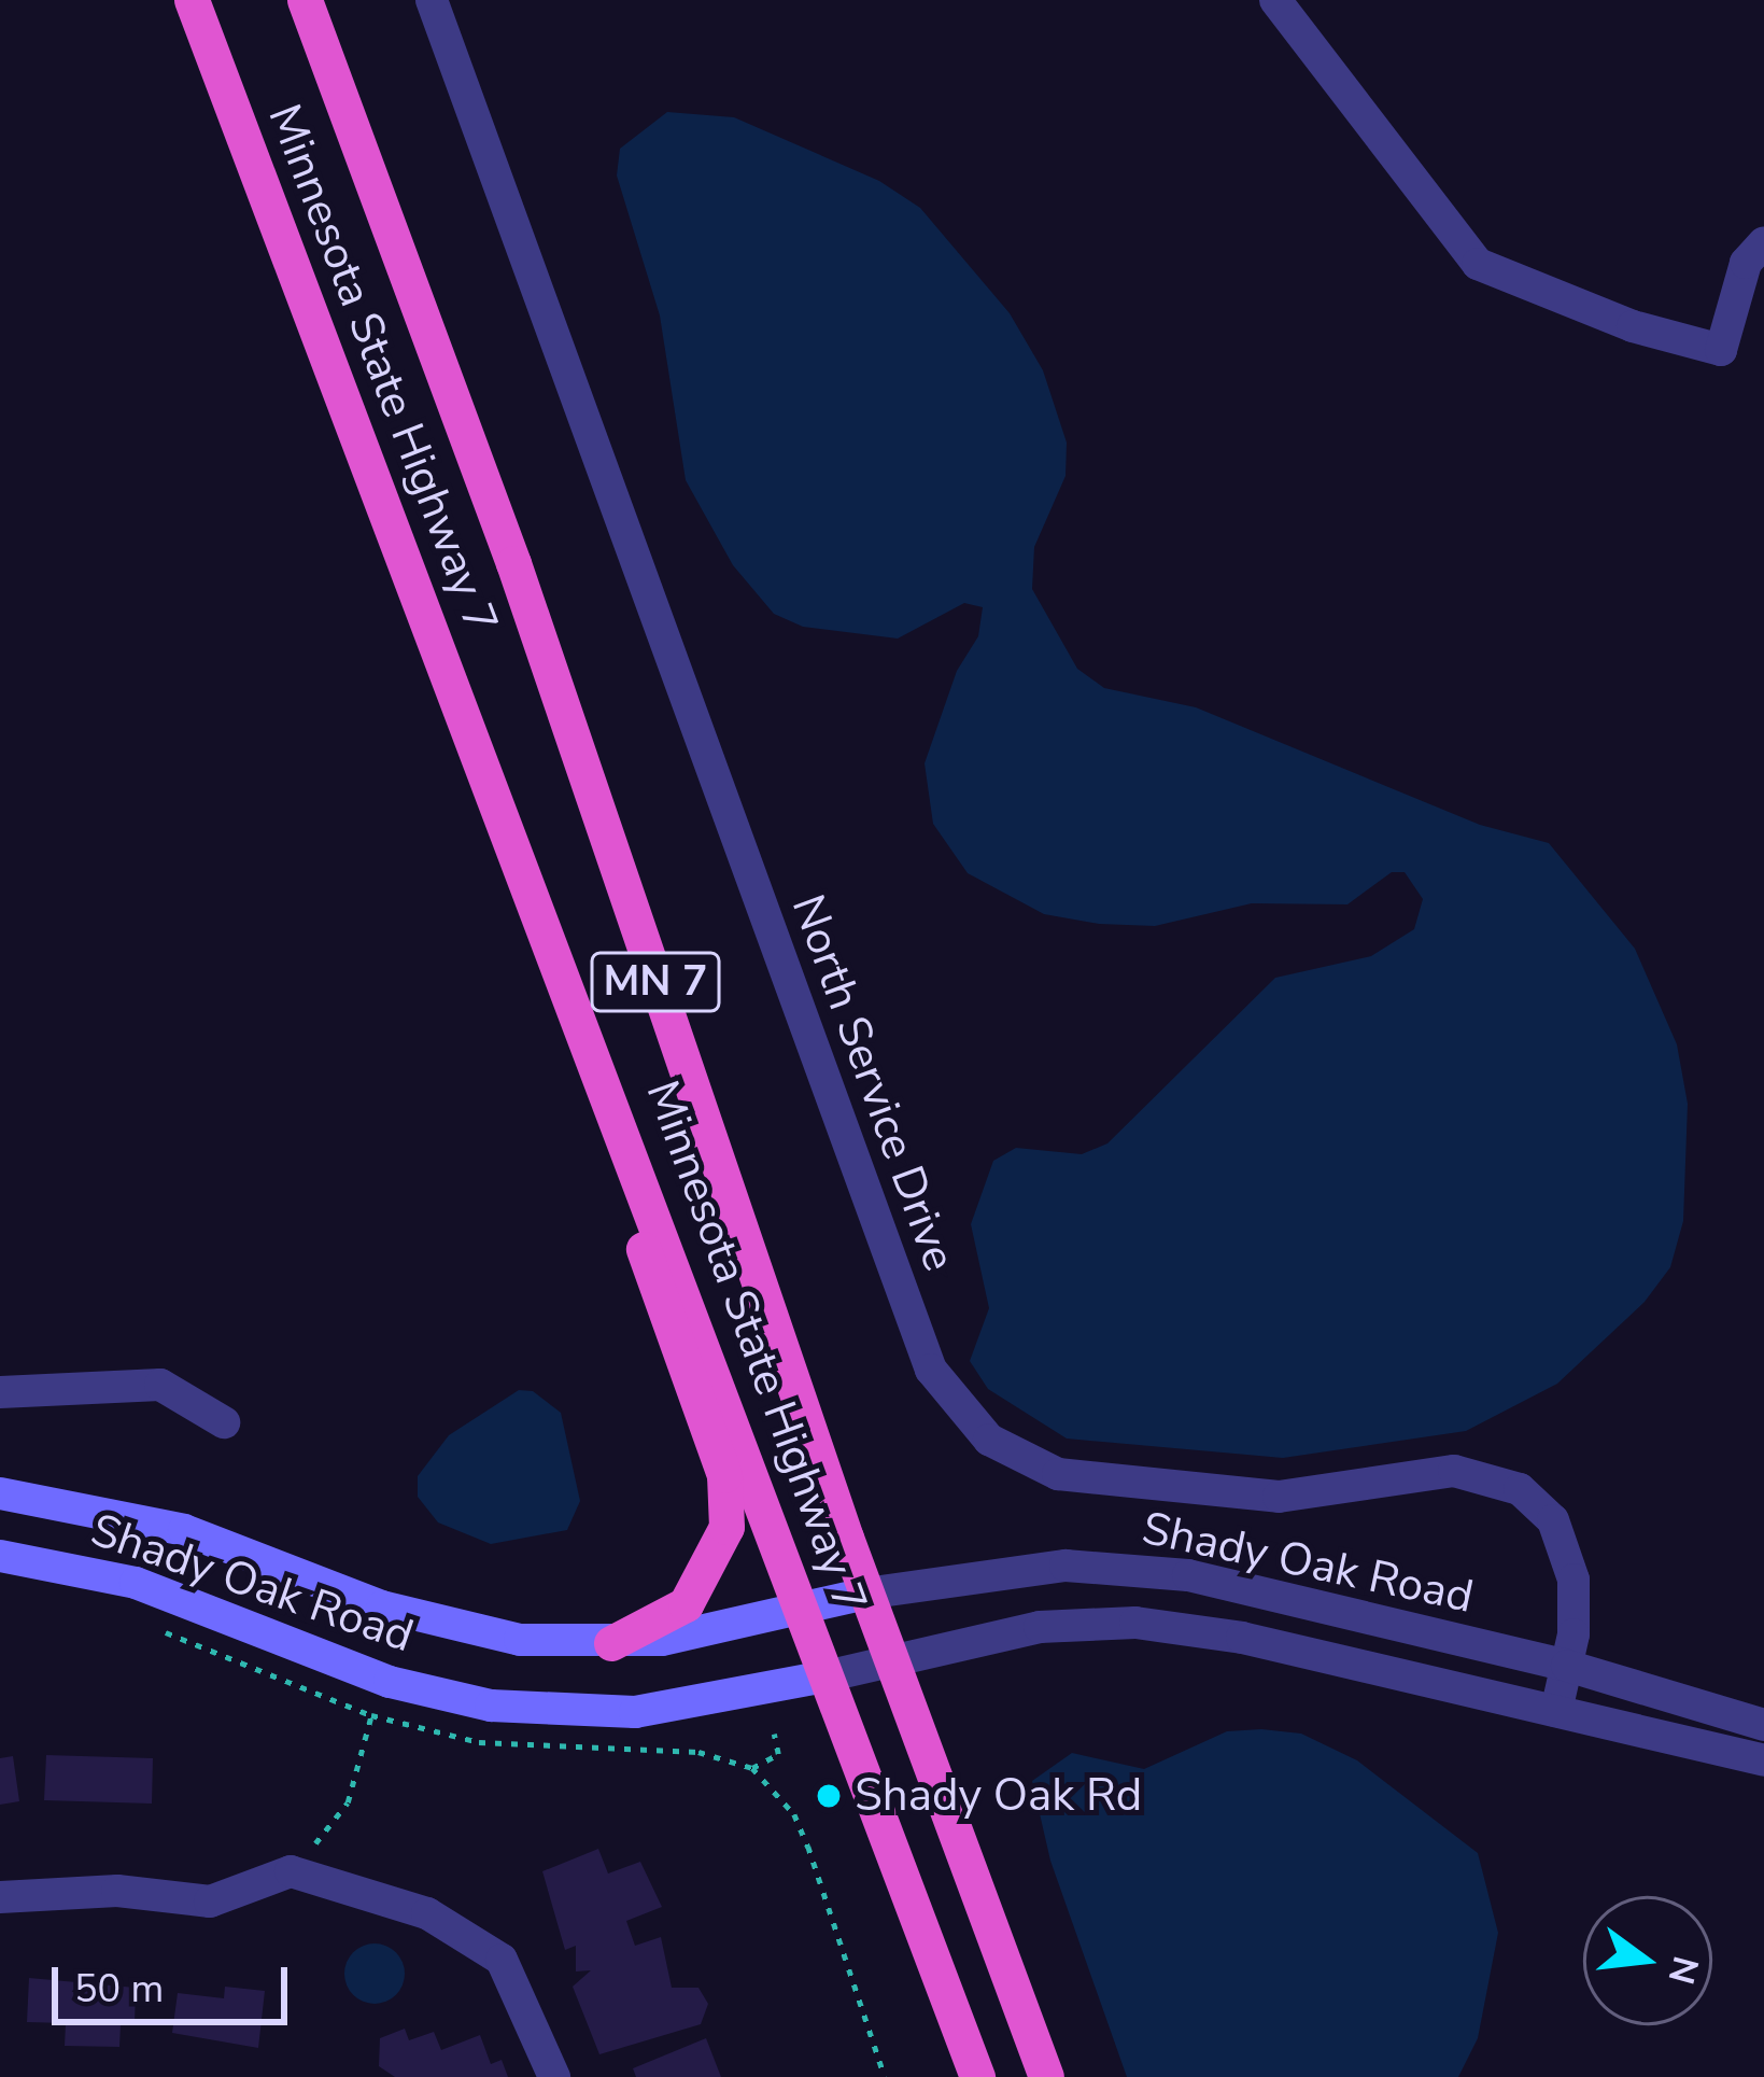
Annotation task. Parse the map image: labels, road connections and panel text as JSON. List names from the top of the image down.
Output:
{
  "streets": {
    "highway": ["Minnesota State Highway 7", "MN 7"],
    "main road": ["Shady Oak Road"],
    "street": ["North Service Drive"]
  },
  "crossings": [
    ["Minnesota State Highway 7", "Shady Oak Road"],
    ["North Service Drive", "Shady Oak Road"]
  ],
  "places": ["Shady Oak Rd"],
  "scale_bar": "50 m",
  "north": "right"
}
